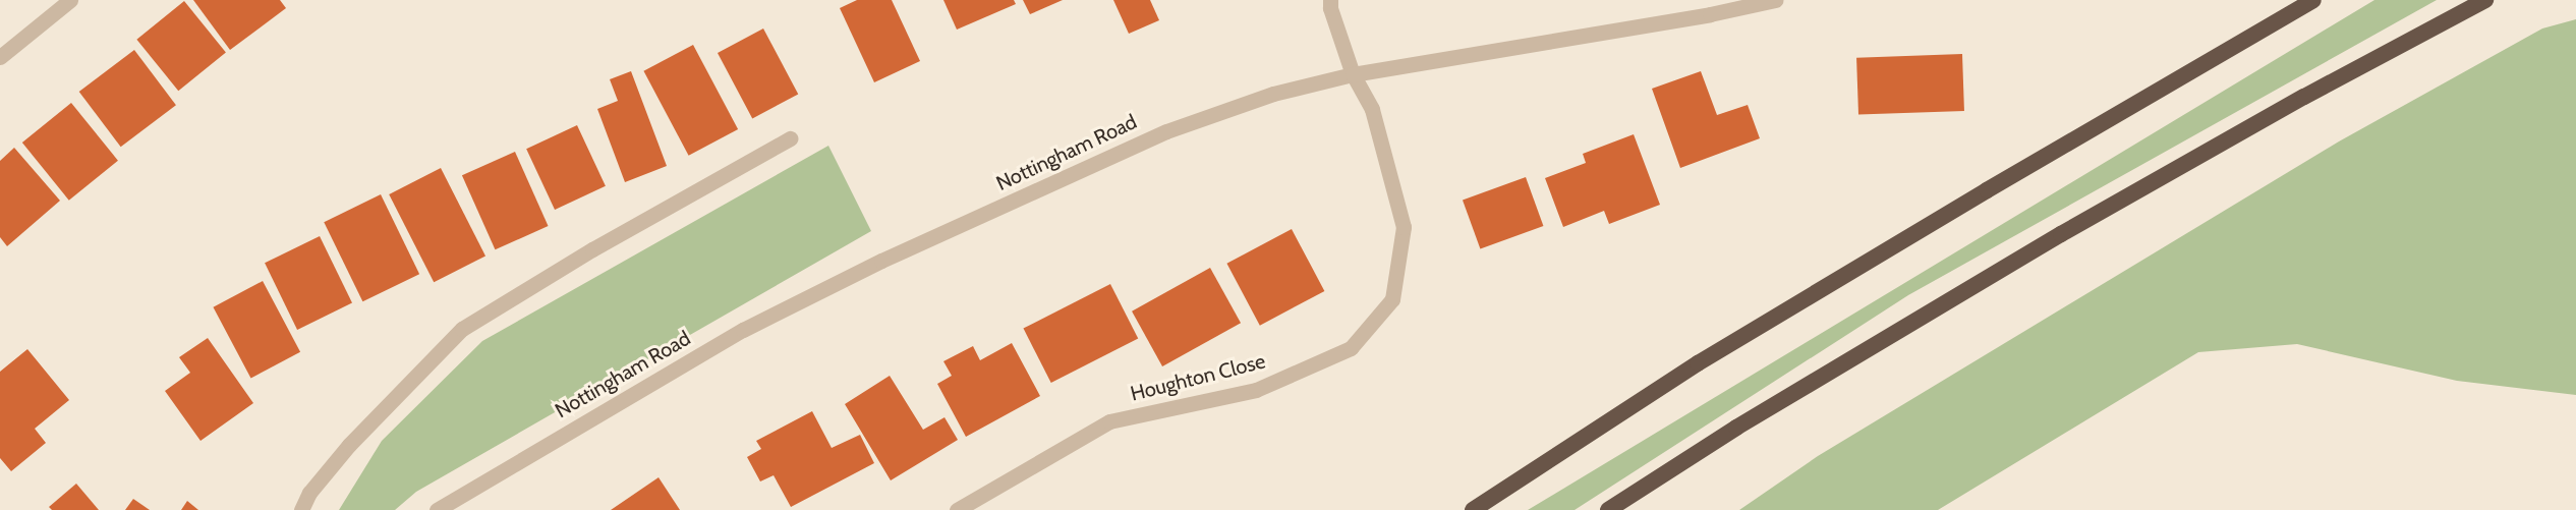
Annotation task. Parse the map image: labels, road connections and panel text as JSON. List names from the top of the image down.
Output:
{
  "streets": {
    "street": ["Nottingham Road", "Houghton Close"]
  },
  "crossings": [
    ["Nottingham Road", "Houghton Close"]
  ]
}
